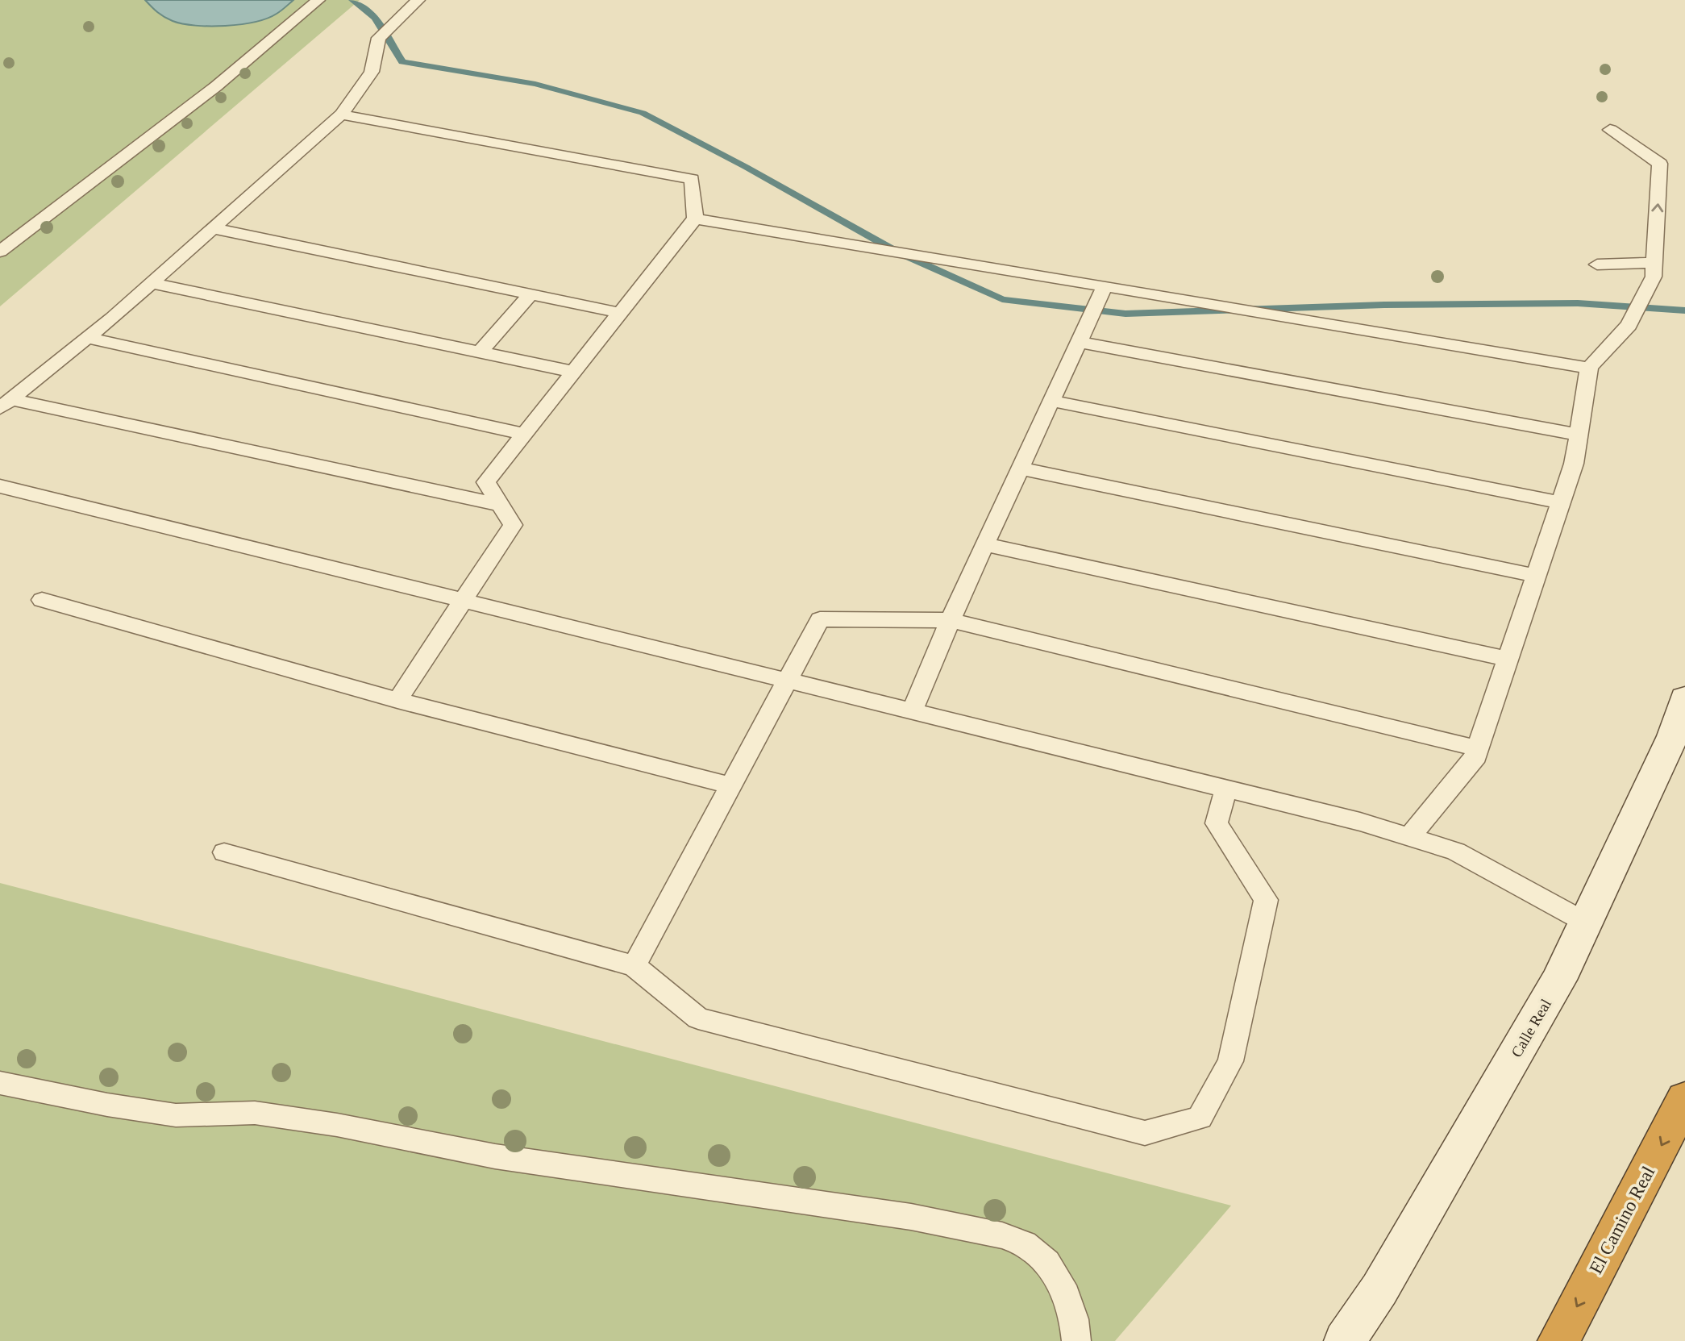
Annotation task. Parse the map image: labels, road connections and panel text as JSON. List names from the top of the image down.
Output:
{
  "streets": {
    "highway": ["El Camino Real"],
    "street": ["Calle Real"]
  },
  "one_way": ["El Camino Real"]
}
